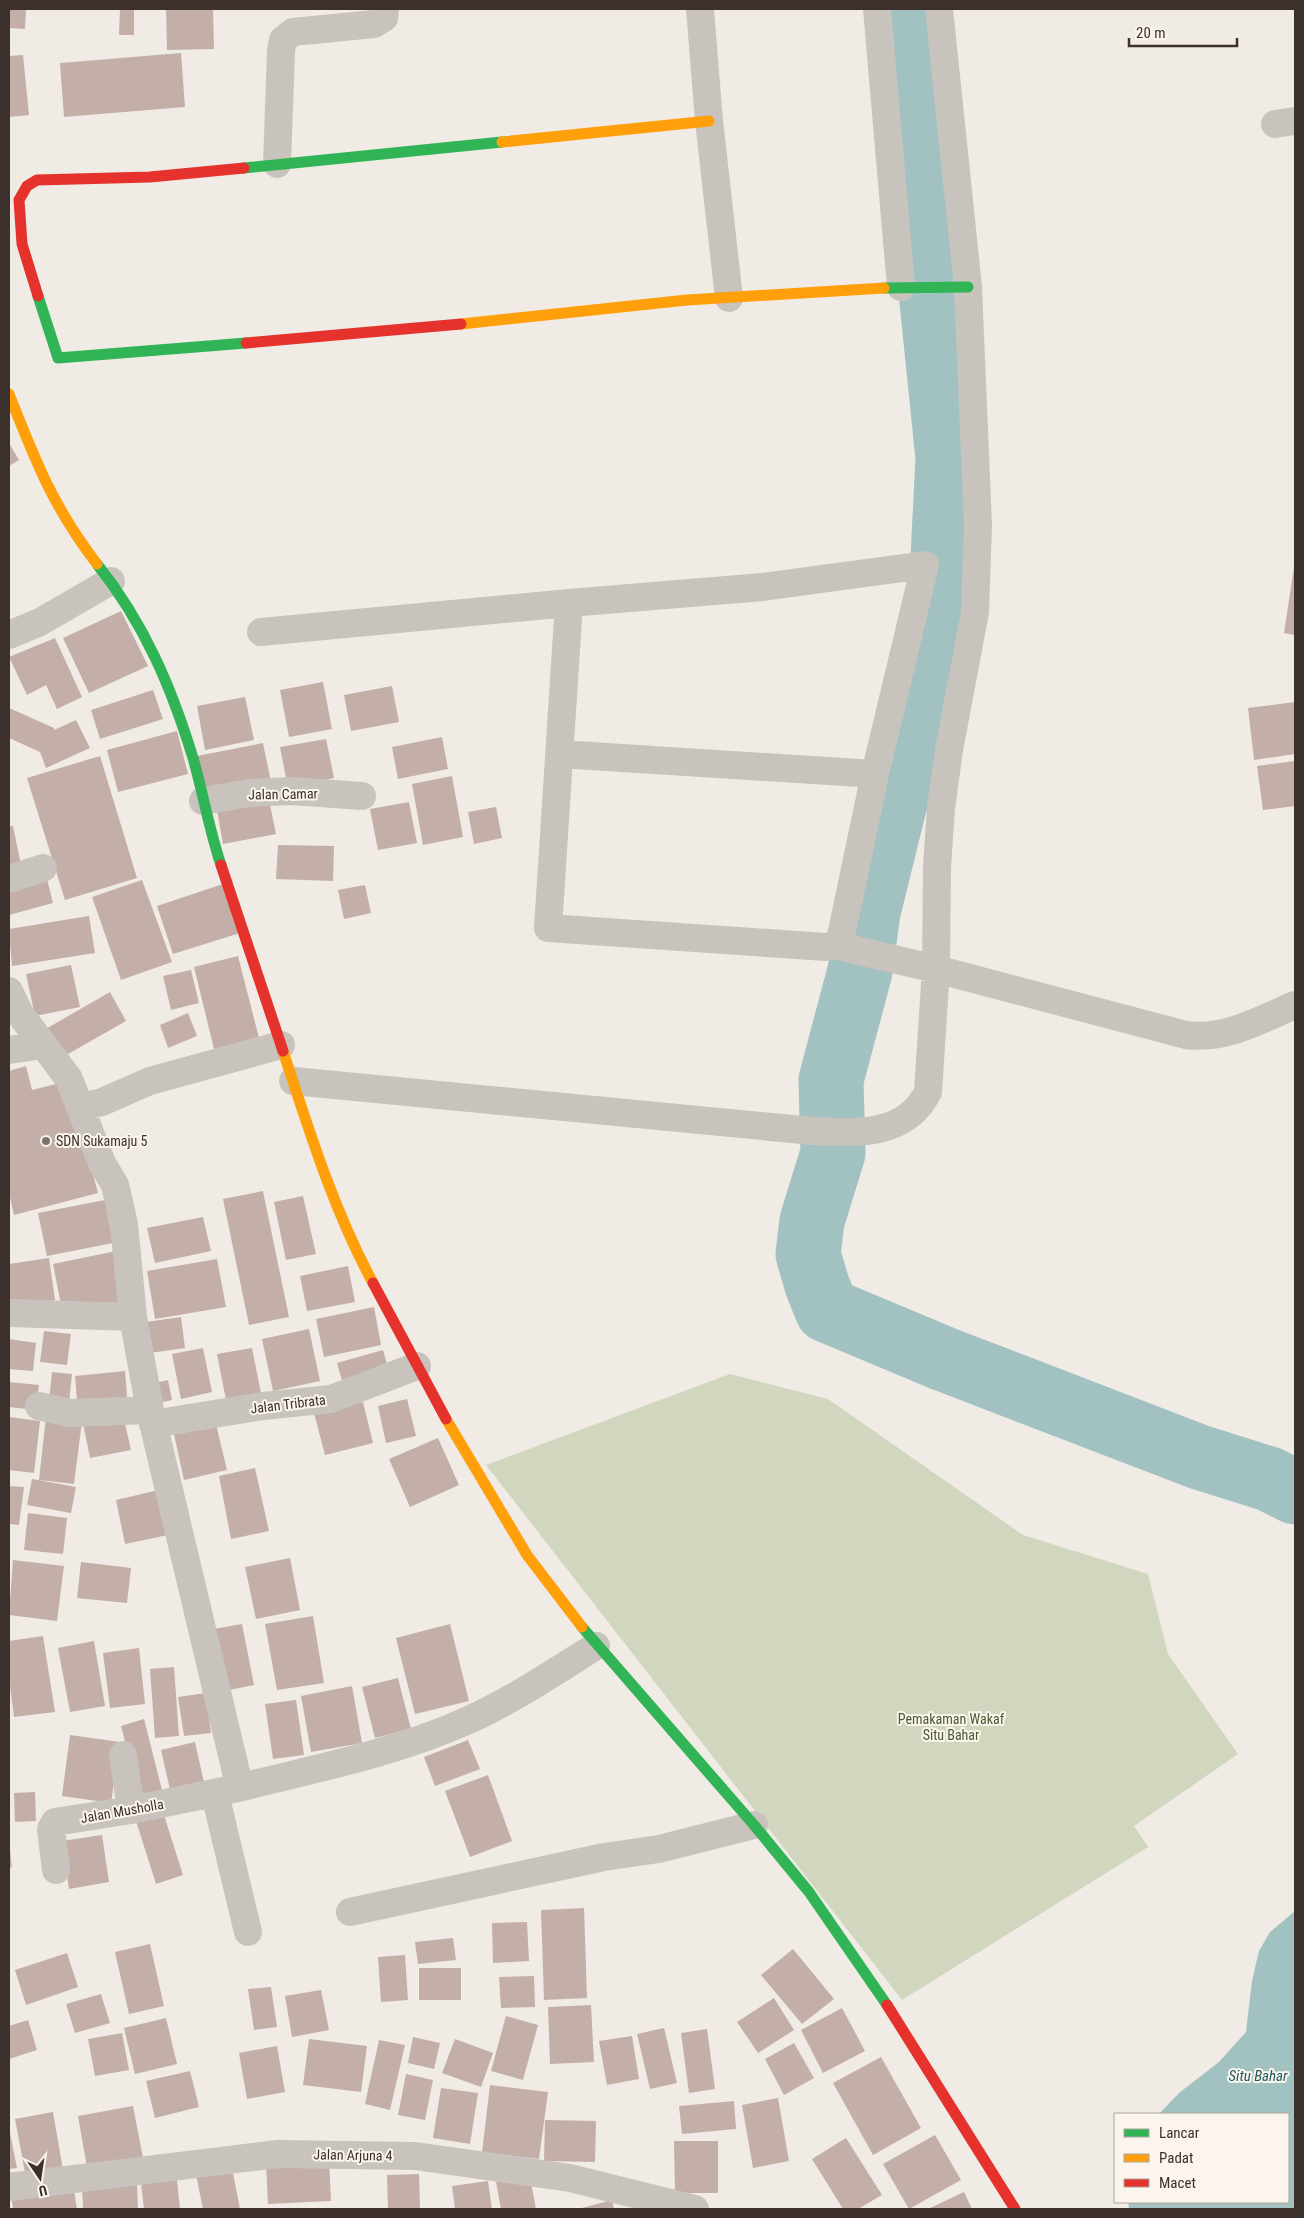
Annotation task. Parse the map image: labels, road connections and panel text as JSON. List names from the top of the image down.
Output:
{
  "streets": {
    "street": [
      "Jalan Camar",
      "Jalan Tribrata",
      "Jalan Musholla",
      "Jalan Arjuna 4"
    ]
  },
  "water": ["Situ Bahar"],
  "parks": ["Pemakaman Wakaf Situ Bahar"],
  "places": ["SDN Sukamaju 5"],
  "legend": ["Lancar", "Padat", "Macet"],
  "scale_bar": "20 m",
  "north": "bottom"
}
